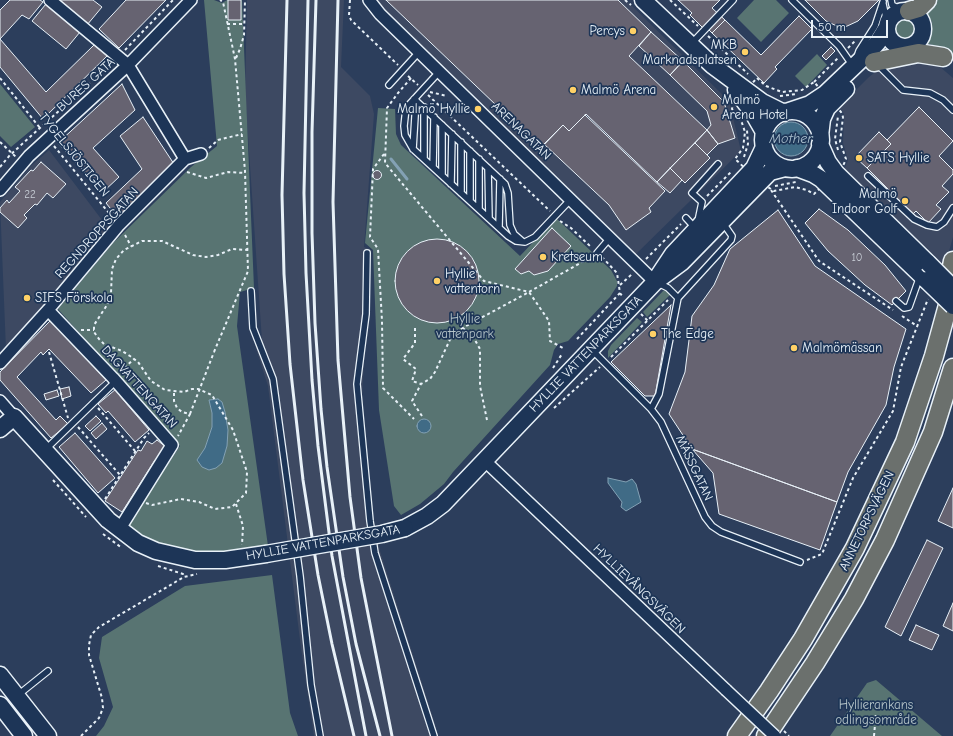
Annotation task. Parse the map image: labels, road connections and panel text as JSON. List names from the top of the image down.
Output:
{
  "streets": {
    "main road": ["ANNETORPSVÄGEN"],
    "street": [
      "BURES GATA",
      "ARENAGATAN",
      "REGNDROPPSGATAN",
      "HYLLIE VATTENPARKSGATA",
      "DAGVATTENGATAN",
      "HYLLIEVÅNGSVÄGEN"
    ],
    "lane": ["MÄSSGATAN"],
    "path": ["TYGELSJÖSTIGEN"]
  },
  "crossings": [
    ["BURES GATA", "TYGELSJÖSTIGEN"],
    ["ARENAGATAN", "HYLLIE VATTENPARKSGATA"],
    ["TYGELSJÖSTIGEN", "REGNDROPPSGATAN"],
    ["REGNDROPPSGATAN", "DAGVATTENGATAN"],
    ["HYLLIE VATTENPARKSGATA", "DAGVATTENGATAN"],
    ["HYLLIE VATTENPARKSGATA", "MÄSSGATAN"],
    ["HYLLIE VATTENPARKSGATA", "HYLLIEVÅNGSVÄGEN"]
  ],
  "water": ["Mother"],
  "parks": ["Hyllie vattenpark", "Hyllierankans odlingsområde"],
  "places": [
    "Percys",
    "MKB Marknadsplatsen",
    "Malmö Arena",
    "Malmö Arena Hotel",
    "Malmö Hyllie",
    "SATS Hyllie",
    "Malmö Indoor Golf",
    "Kretseum",
    "Hyllie vattentorn",
    "SIFS Förskola",
    "The Edge",
    "Malmömässan"
  ],
  "house_numbers": ["22", "10"],
  "scale_bar": "50 m"
}
